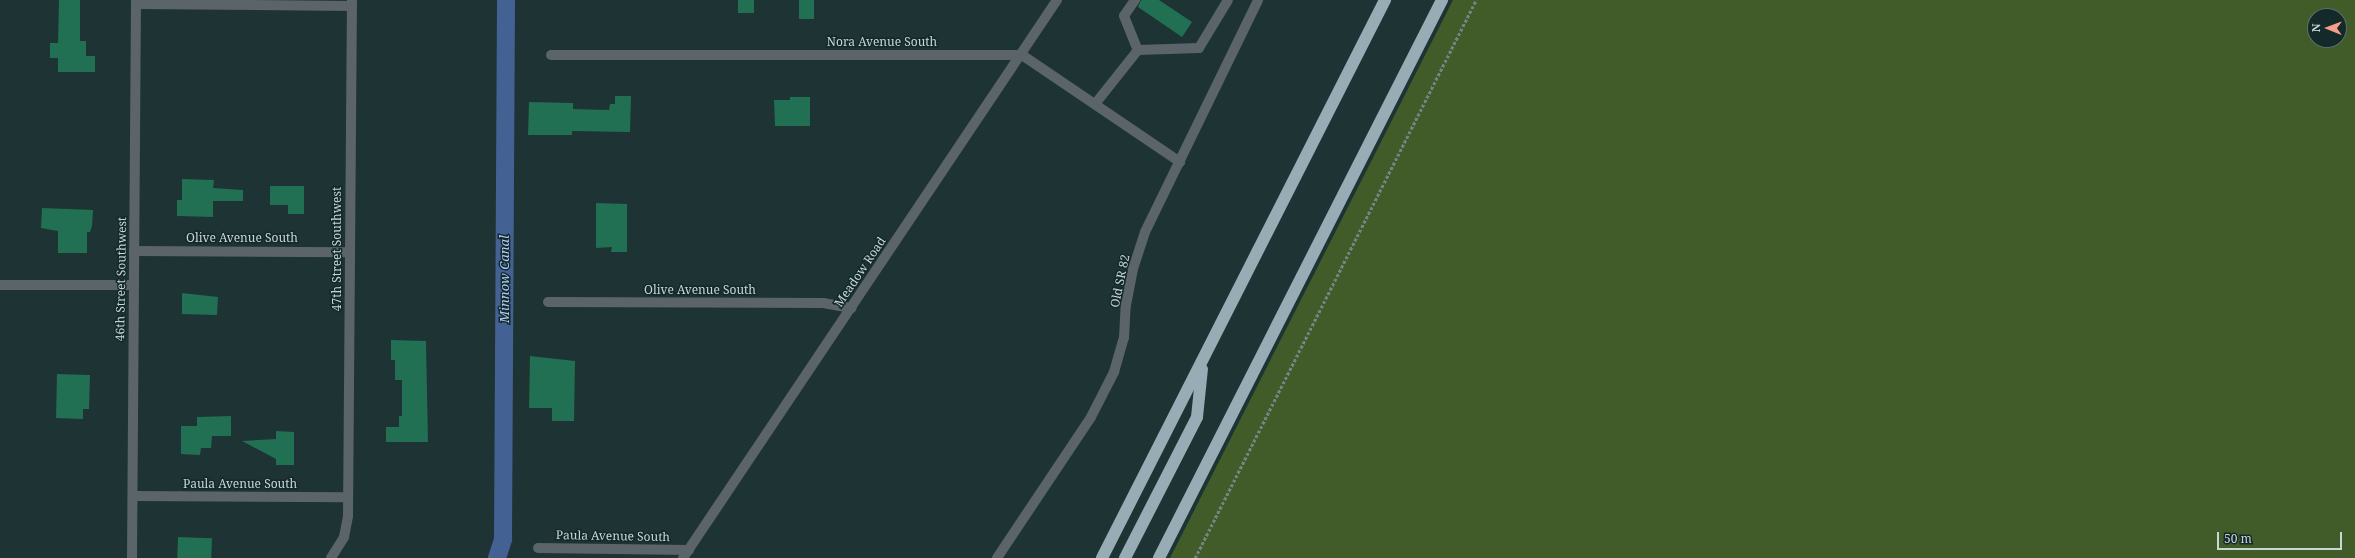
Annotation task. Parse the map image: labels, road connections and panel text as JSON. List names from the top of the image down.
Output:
{
  "streets": {
    "street": [
      "Nora Avenue South",
      "Olive Avenue South",
      "47th Street Southwest",
      "Meadow Road",
      "46th Street Southwest",
      "Old SR 82",
      "Paula Avenue South"
    ]
  },
  "crossings": [
    ["Nora Avenue South", "Meadow Road"],
    ["Olive Avenue South", "47th Street Southwest"],
    ["Olive Avenue South", "Meadow Road"],
    ["Olive Avenue South", "46th Street Southwest"],
    ["47th Street Southwest", "Paula Avenue South"],
    ["Meadow Road", "Paula Avenue South"],
    ["46th Street Southwest", "Paula Avenue South"]
  ],
  "water": ["Minnow Canal"],
  "scale_bar": "50 m",
  "north": "left"
}
